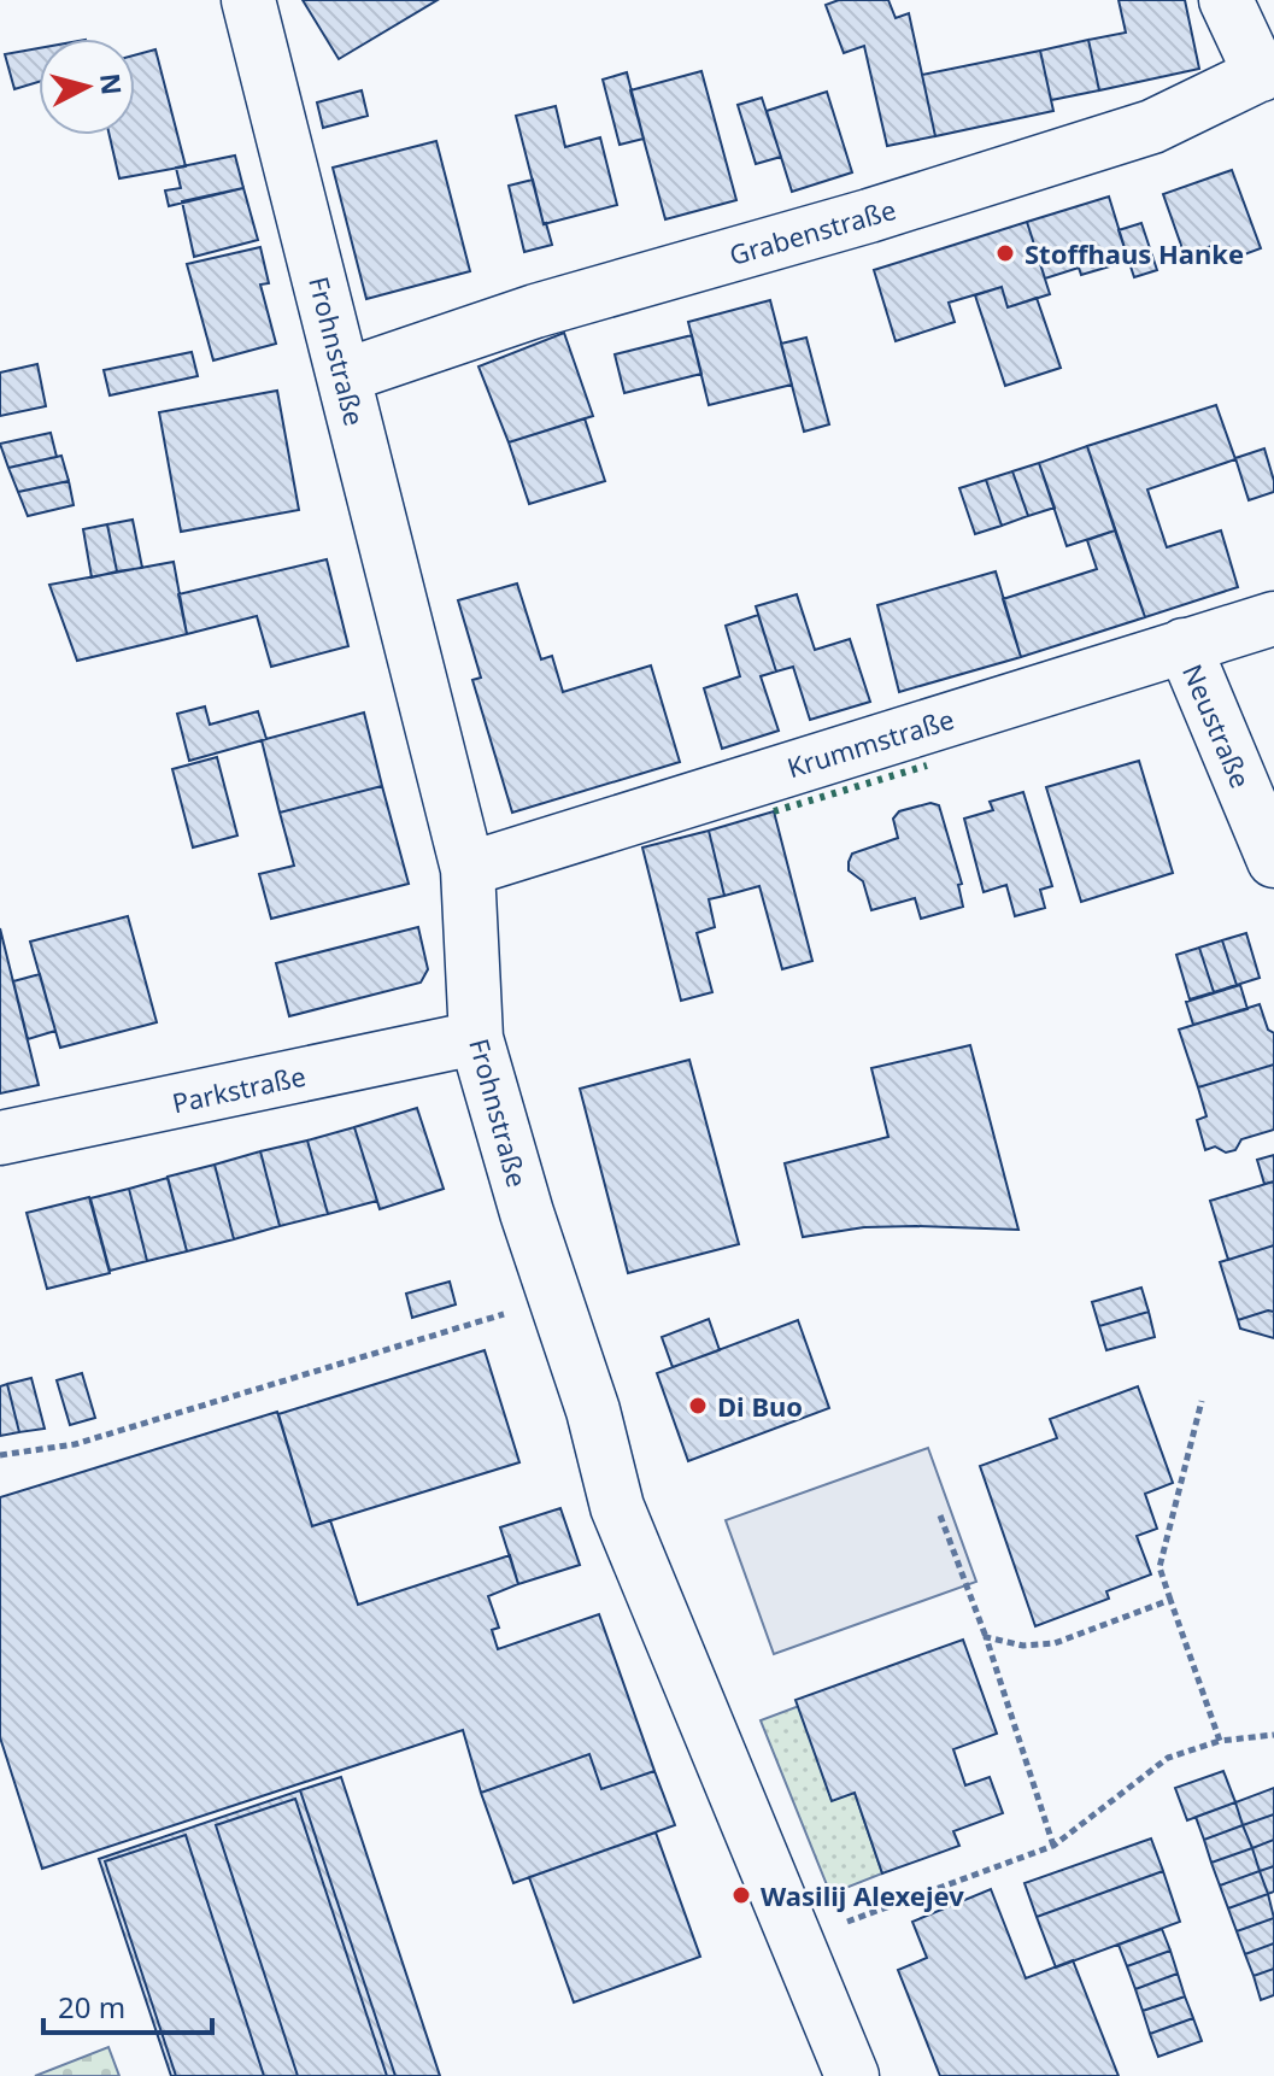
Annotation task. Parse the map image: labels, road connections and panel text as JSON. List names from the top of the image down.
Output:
{
  "streets": {
    "street": [
      "Grabenstraße",
      "Frohnstraße",
      "Neustraße",
      "Krummstraße",
      "Parkstraße"
    ]
  },
  "crossings": [
    ["Grabenstraße", "Frohnstraße"],
    ["Frohnstraße", "Krummstraße"],
    ["Frohnstraße", "Parkstraße"],
    ["Neustraße", "Krummstraße"]
  ],
  "places": ["Stoffhaus Hanke", "Di Buo", "Wasilij Alexejev"],
  "scale_bar": "20 m",
  "north": "right"
}
